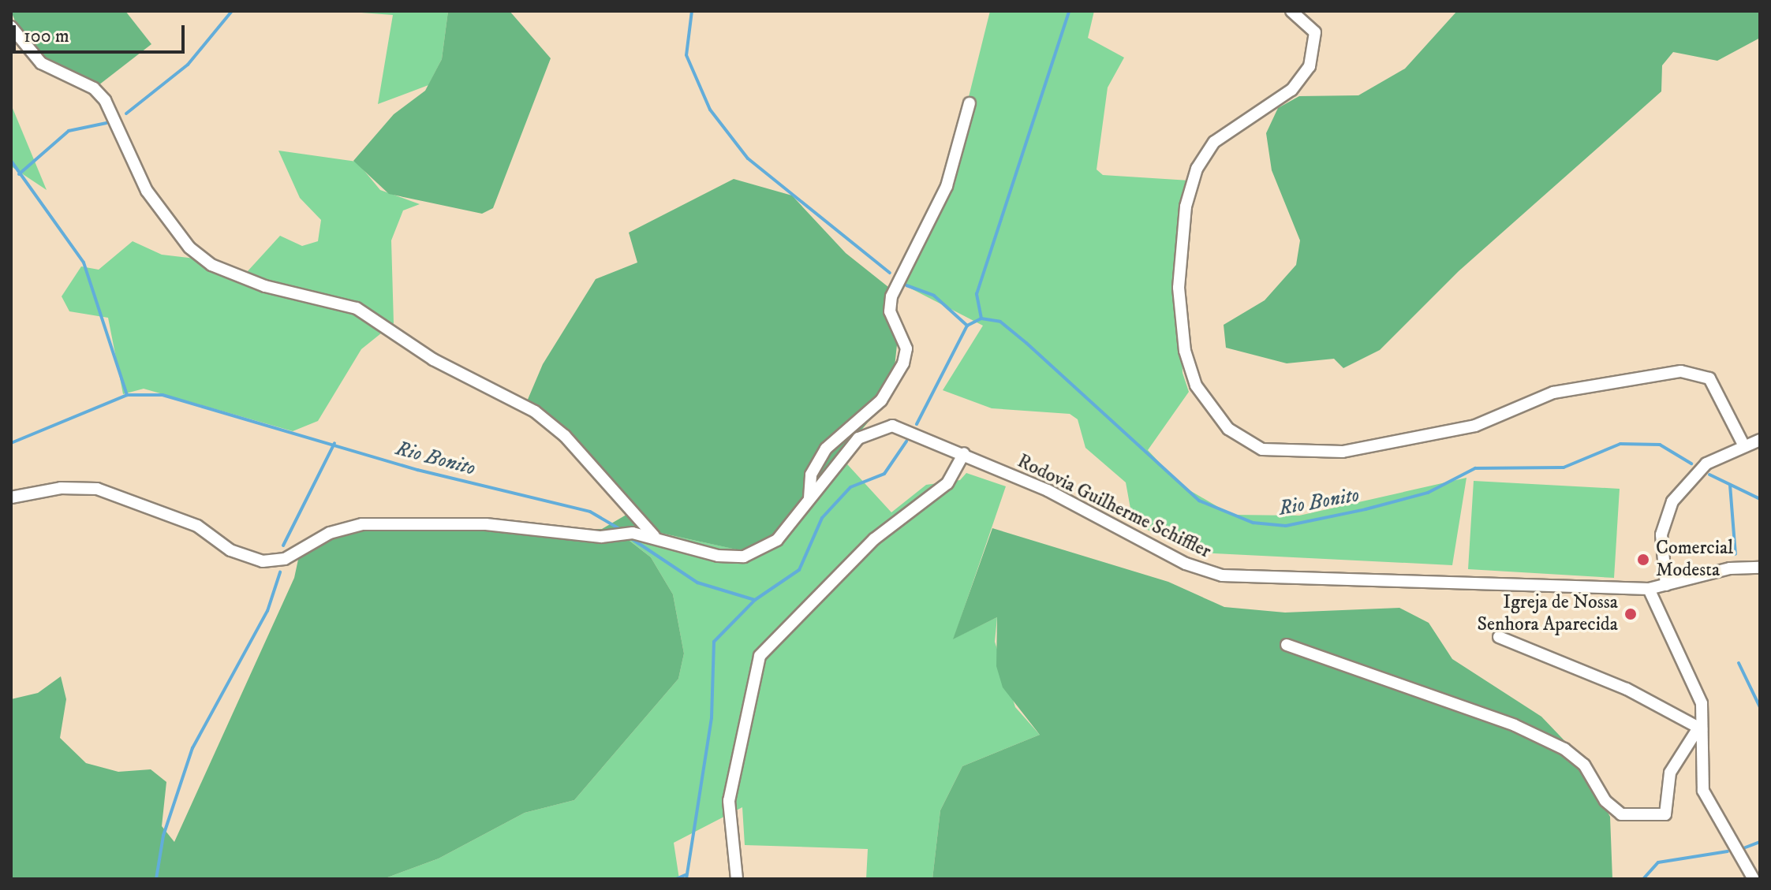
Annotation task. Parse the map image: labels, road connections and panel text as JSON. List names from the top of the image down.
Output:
{
  "streets": {
    "street": ["Rodovia Guilherme Schiffler"]
  },
  "water": ["Rio Bonito"],
  "places": ["Comercial Modesta", "Igreja de Nossa Senhora Aparecida"],
  "scale_bar": "100 m"
}
